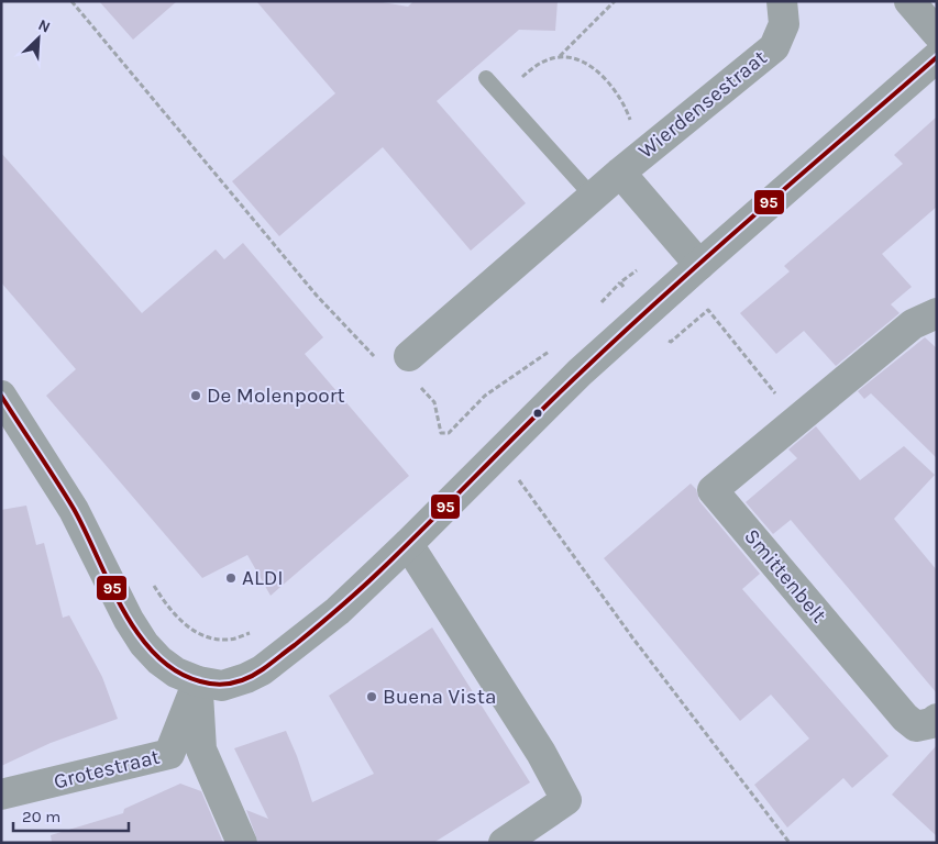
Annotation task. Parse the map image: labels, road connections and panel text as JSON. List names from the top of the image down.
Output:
{
  "streets": {
    "street": ["Wierdensestraat", "Smittenbelt", "Grotestraat"]
  },
  "places": ["De Molenpoort", "ALDI", "Buena Vista"],
  "lines": ["transit line 95"],
  "scale_bar": "20 m",
  "north": "top right"
}
